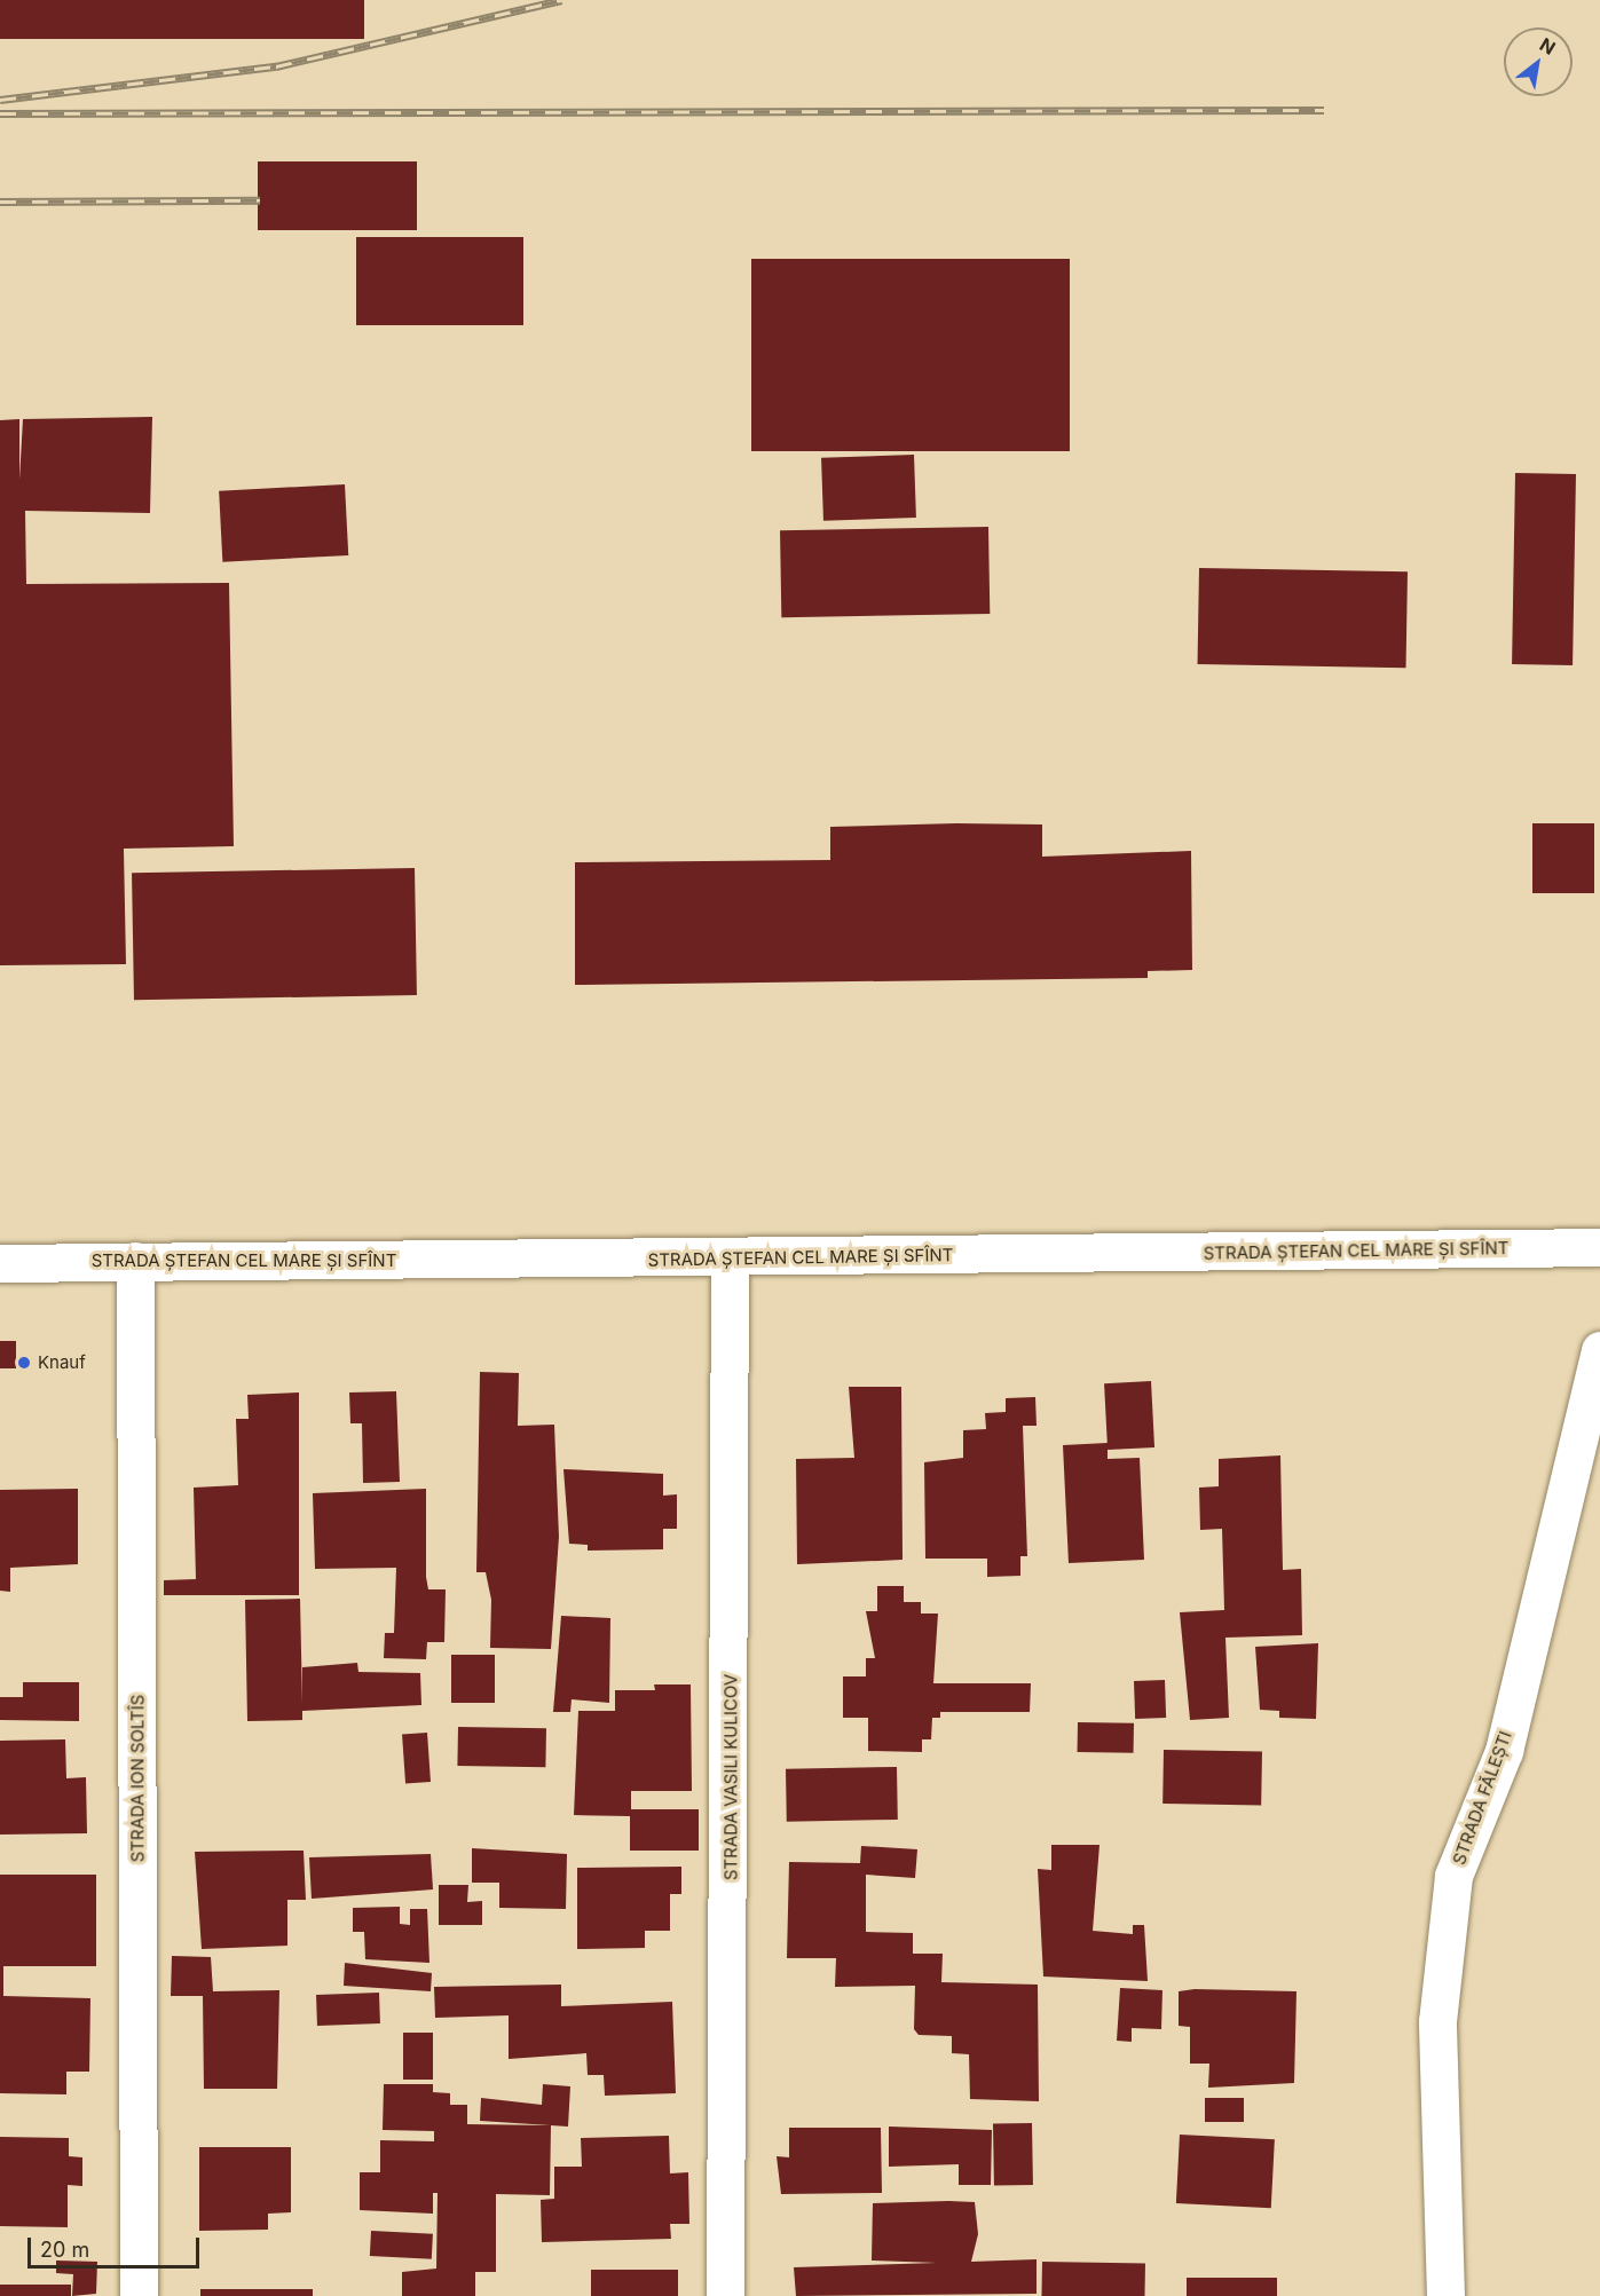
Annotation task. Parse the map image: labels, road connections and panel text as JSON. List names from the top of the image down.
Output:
{
  "streets": {
    "street": [
      "STRADA ȘTEFAN CEL MARE ȘI SFÎNT",
      "STRADA VASILI KULICOV",
      "STRADA ION SOLTÎS",
      "STRADA FĂLEȘTI"
    ]
  },
  "crossings": [
    ["STRADA ȘTEFAN CEL MARE ȘI SFÎNT", "STRADA VASILI KULICOV"],
    ["STRADA ȘTEFAN CEL MARE ȘI SFÎNT", "STRADA ION SOLTÎS"]
  ],
  "places": ["Knauf"],
  "scale_bar": "20 m",
  "north": "top right"
}
